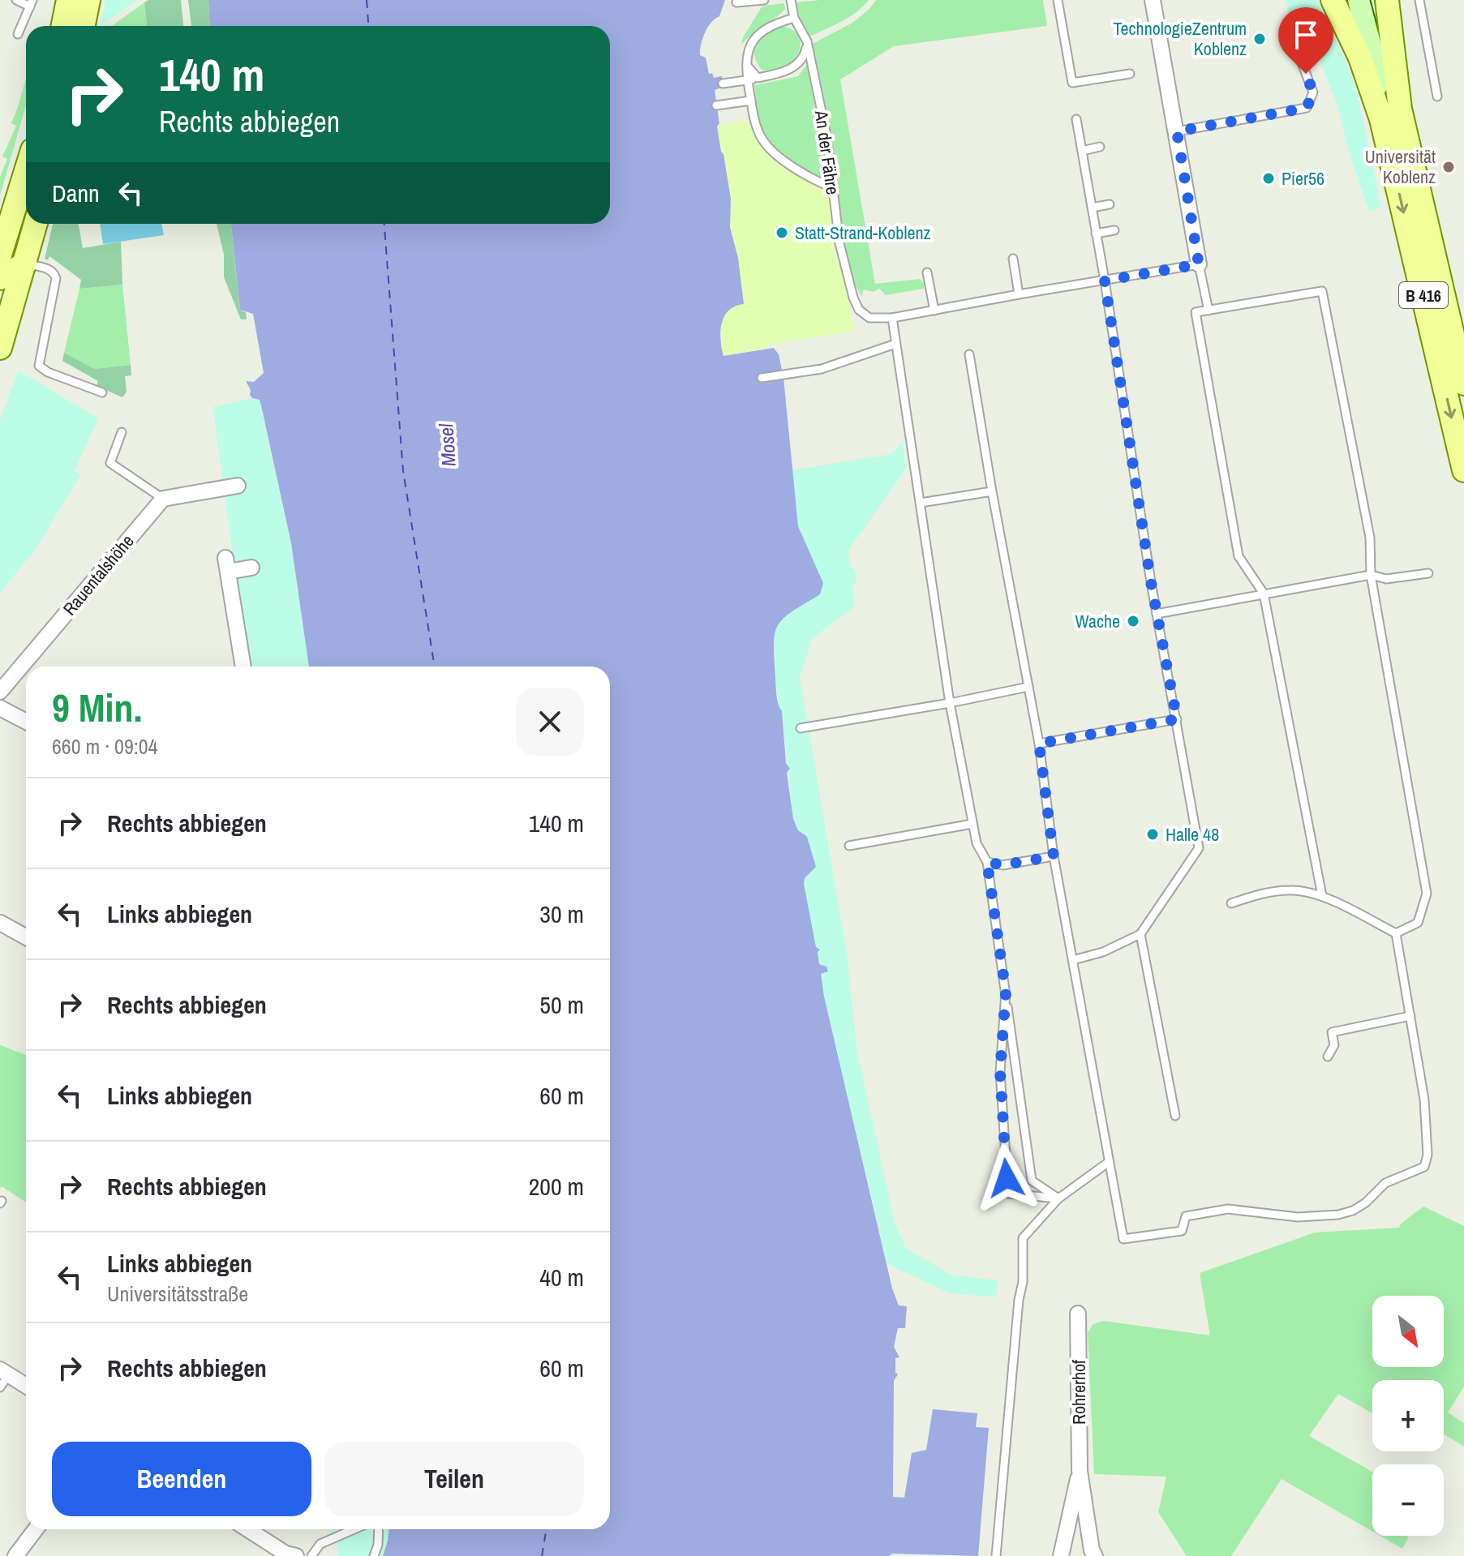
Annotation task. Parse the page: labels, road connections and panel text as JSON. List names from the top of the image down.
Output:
{
  "streets": {
    "main road": ["B 416"],
    "street": ["Rauentalshöhe", "Rohrerhof"],
    "lane": ["An der Fähre"]
  },
  "water": ["Mosel"],
  "places": [
    "TechnologieZentrum Koblenz",
    "Universität Koblenz",
    "Pier56",
    "Statt-Strand-Koblenz",
    "Wache",
    "Halle 48"
  ],
  "north": "bottom right",
  "page": {
    "turn": ["140 m", "Rechts abbiegen"],
    "then": "Dann",
    "heading": ["9 Min.", "660 m · 09:04"],
    "list": [
      {
        "name": "Rechts abbiegen",
        "value": "140 m"
      },
      {
        "name": "Links abbiegen",
        "value": "30 m"
      },
      {
        "name": "Rechts abbiegen",
        "value": "50 m"
      },
      {
        "name": "Links abbiegen",
        "value": "60 m"
      },
      {
        "name": "Rechts abbiegen",
        "value": "200 m"
      },
      {
        "name": "Links abbiegen",
        "note": "Universitätsstraße",
        "value": "40 m"
      },
      {
        "name": "Rechts abbiegen",
        "value": "60 m"
      }
    ],
    "map_buttons": ["+", "−"],
    "buttons": ["Beenden", "Teilen"]
  }
}
